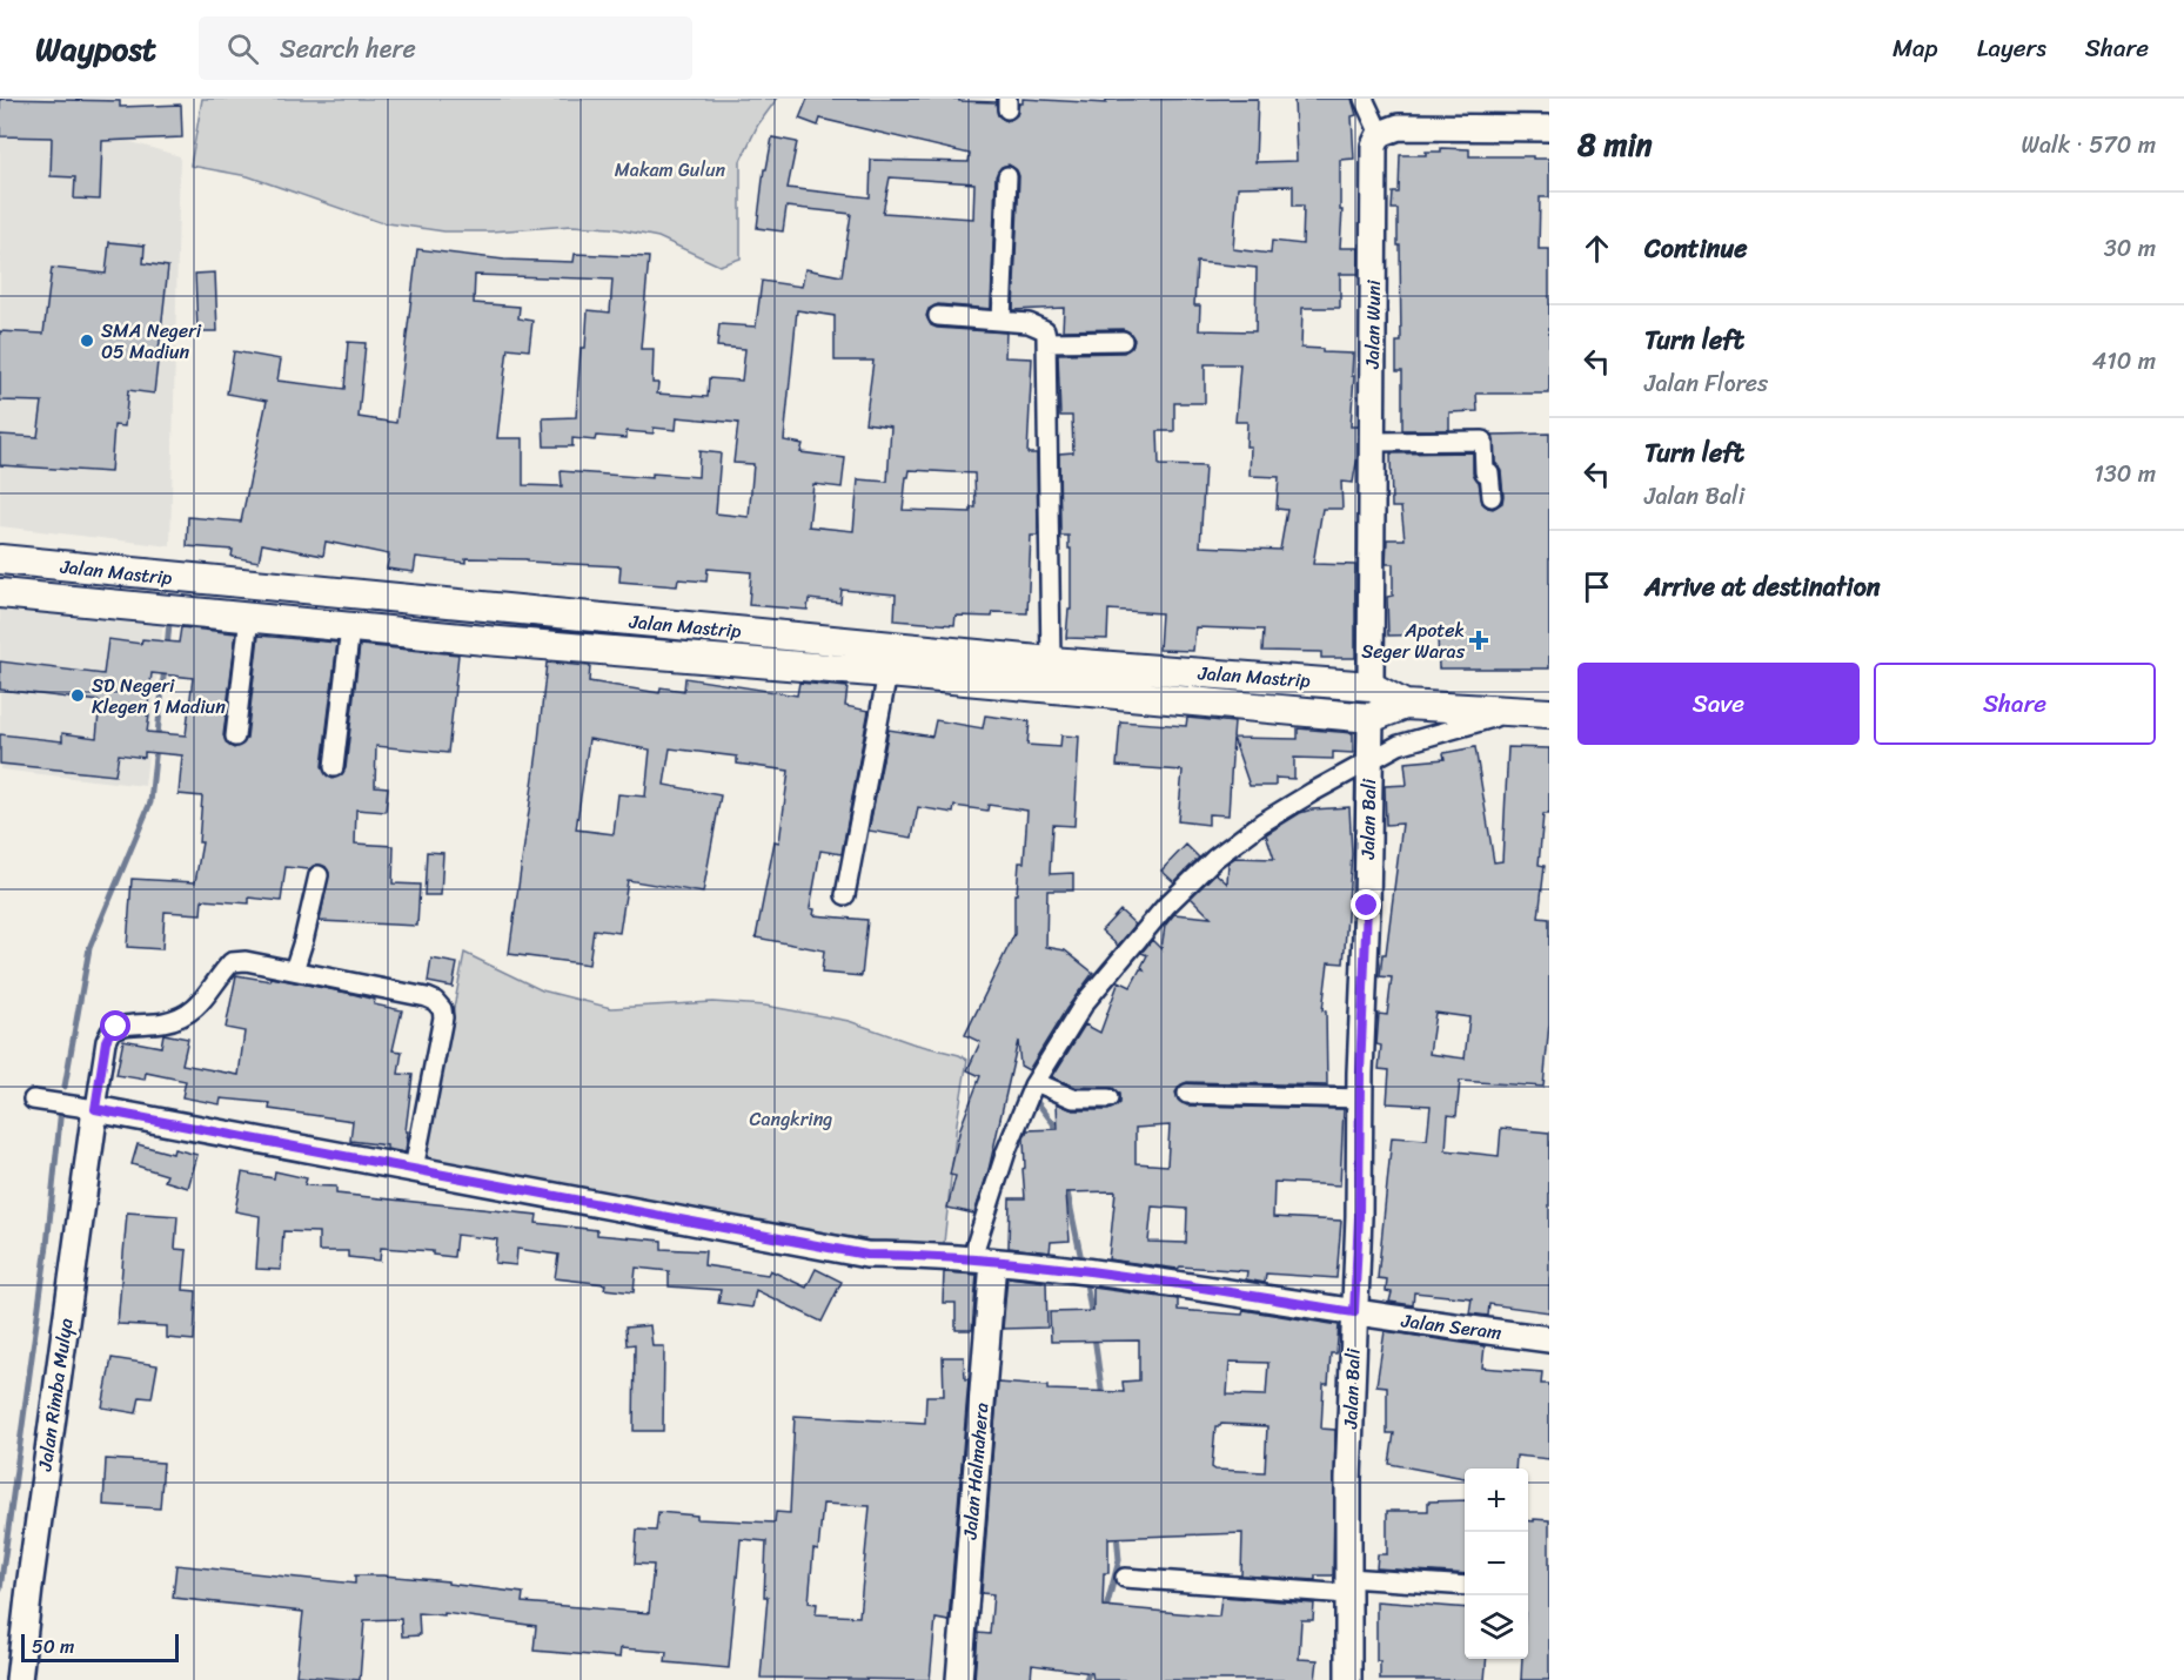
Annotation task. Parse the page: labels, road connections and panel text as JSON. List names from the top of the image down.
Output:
{
  "streets": {
    "main road": ["Jalan Mastrip"],
    "street": [
      "Jalan Wuni",
      "Jalan Bali",
      "Jalan Seram",
      "Jalan Rimba Mulya",
      "Jalan Halmahera"
    ]
  },
  "crossings": [
    ["Jalan Wuni", "Jalan Mastrip"],
    ["Jalan Mastrip", "Jalan Bali"],
    ["Jalan Bali", "Jalan Seram"],
    ["Jalan Seram", "Jalan Rimba Mulya"],
    ["Jalan Seram", "Jalan Halmahera"]
  ],
  "parks": ["Makam Gulun", "Cangkring"],
  "places": {
    "other": ["SMA Negeri 05 Madiun", "SD Negeri Klegen 1 Madiun"],
    "health": ["Apotek Seger Waras"]
  },
  "scale_bar": "50 m",
  "page": {
    "header": "Waypost",
    "search": "Search here",
    "nav": ["Map", "Layers", "Share"],
    "heading": ["8 min", "Walk · 570 m"],
    "list": [
      ["Continue", "30 m"],
      ["Turn left", "Jalan Flores", "410 m"],
      ["Turn left", "Jalan Bali", "130 m"],
      "Arrive at destination"
    ],
    "buttons": ["Save", "Share"],
    "map_buttons": ["+", "−"],
    "scale": "50 m"
  }
}
